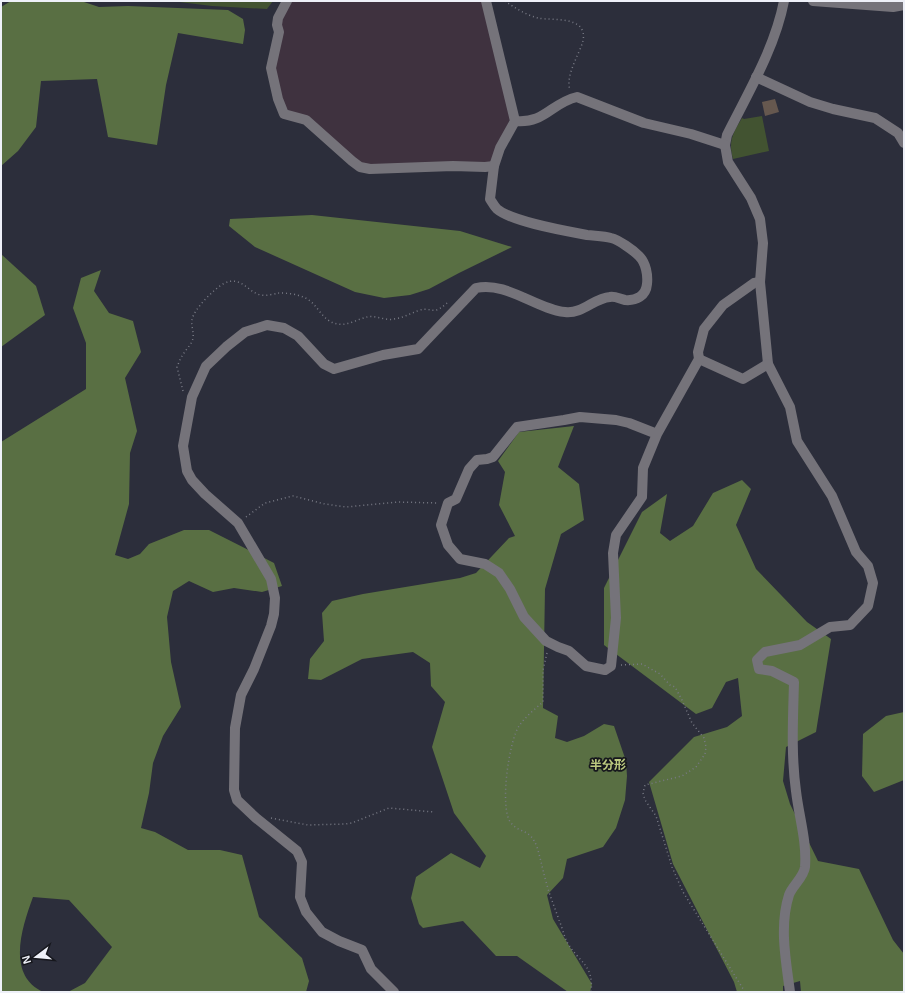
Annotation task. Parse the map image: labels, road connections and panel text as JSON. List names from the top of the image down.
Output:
{
  "districts": ["半分形"],
  "north": "left"
}
